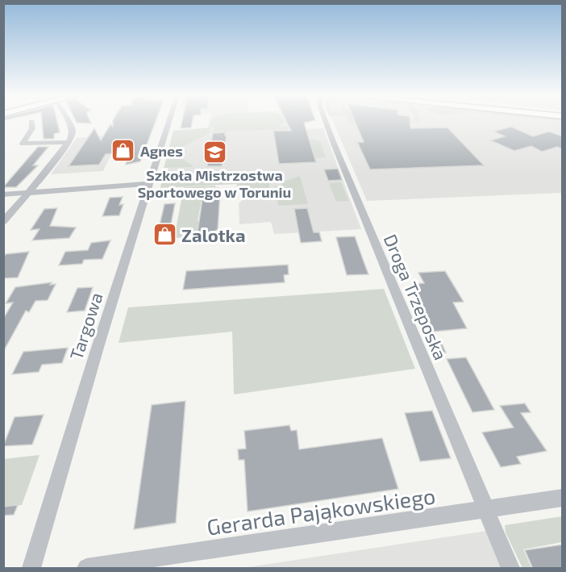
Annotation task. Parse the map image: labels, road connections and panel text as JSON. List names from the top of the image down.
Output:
{
  "streets": {
    "street": ["Droga Trzeposka", "Targowa", "Gerarda Pająkowskiego"]
  },
  "crossings": [
    ["Droga Trzeposka", "Gerarda Pająkowskiego"]
  ],
  "places": {
    "shop": ["Agnes", "Zalotka"],
    "school or university": ["Szkoła Mistrzostwa Sportowego w Toruniu"]
  }
}
